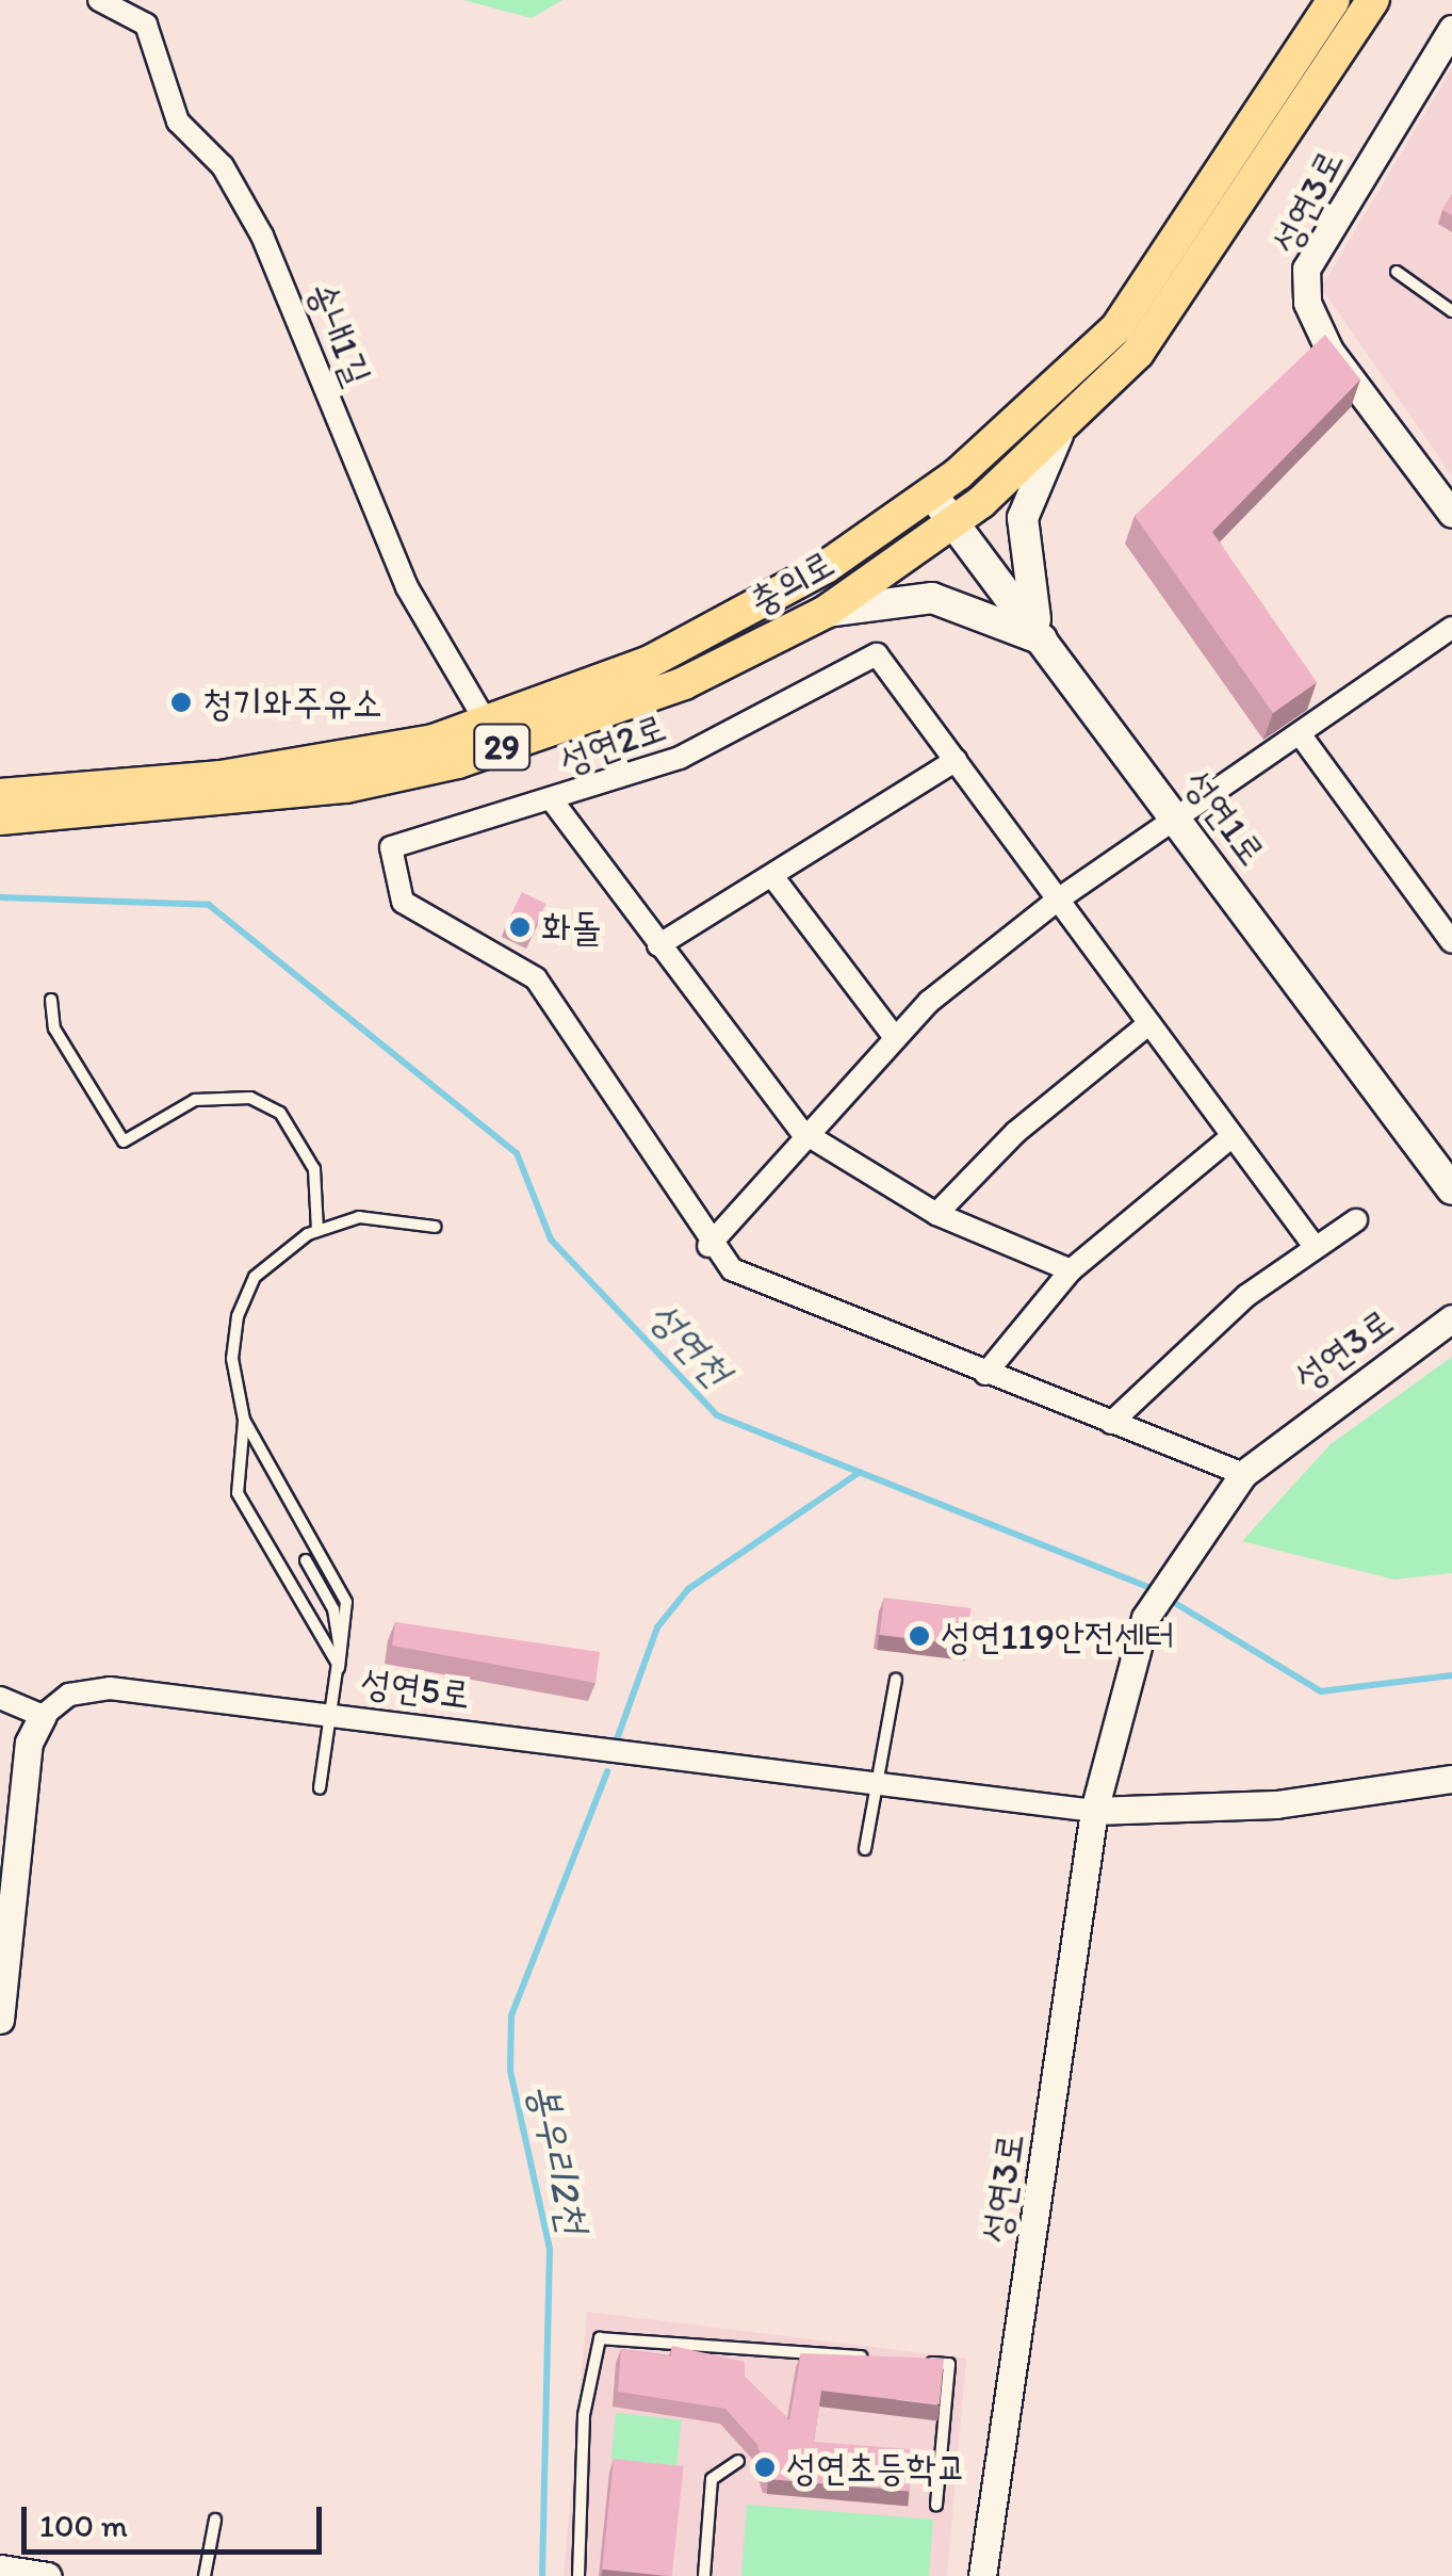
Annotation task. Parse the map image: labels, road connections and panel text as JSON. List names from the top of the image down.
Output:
{
  "streets": {
    "main road": ["충의로", "29", "성연1로"],
    "street": [
      "성연3로",
      "송내1길",
      "성연2로",
      "성연5로"
    ]
  },
  "crossings": [
    ["성연3로", "성연2로"],
    ["성연3로", "성연5로"],
    ["송내1길", "충의로"],
    ["충의로", "성연1로"]
  ],
  "water": ["성연천", "봉우리2천"],
  "places": [
    "청기와주유소",
    "화돌",
    "성연119안전센터",
    "성연초등학교"
  ],
  "scale_bar": "100 m"
}
